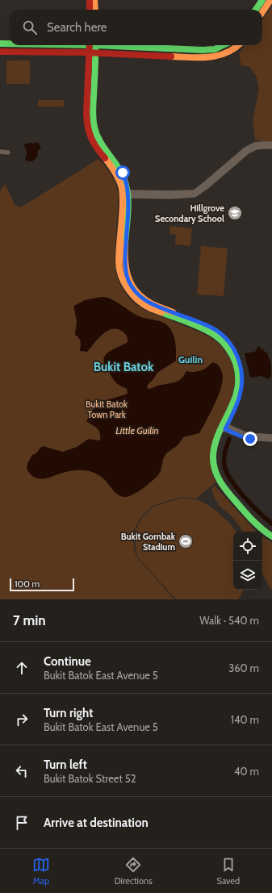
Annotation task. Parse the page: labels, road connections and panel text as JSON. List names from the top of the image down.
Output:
{
  "districts": ["Guilin", "Bukit Batok"],
  "water": ["Little Guilin"],
  "parks": ["Bukit Batok Town Park"],
  "places": {
    "school or university": ["Hillgrove Secondary School"],
    "sports": ["Bukit Gombak Stadium"]
  },
  "scale_bar": "100 m",
  "page": {
    "search": "Search here",
    "scale": "100 m",
    "heading": ["7 min", "Walk · 540 m"],
    "list": [
      ["Continue", "Bukit Batok East Avenue 5", "360 m"],
      ["Turn right", "Bukit Batok East Avenue 5", "140 m"],
      ["Turn left", "Bukit Batok Street 52", "40 m"],
      "Arrive at destination"
    ],
    "nav": ["Map", "Directions", "Saved"]
  }
}
